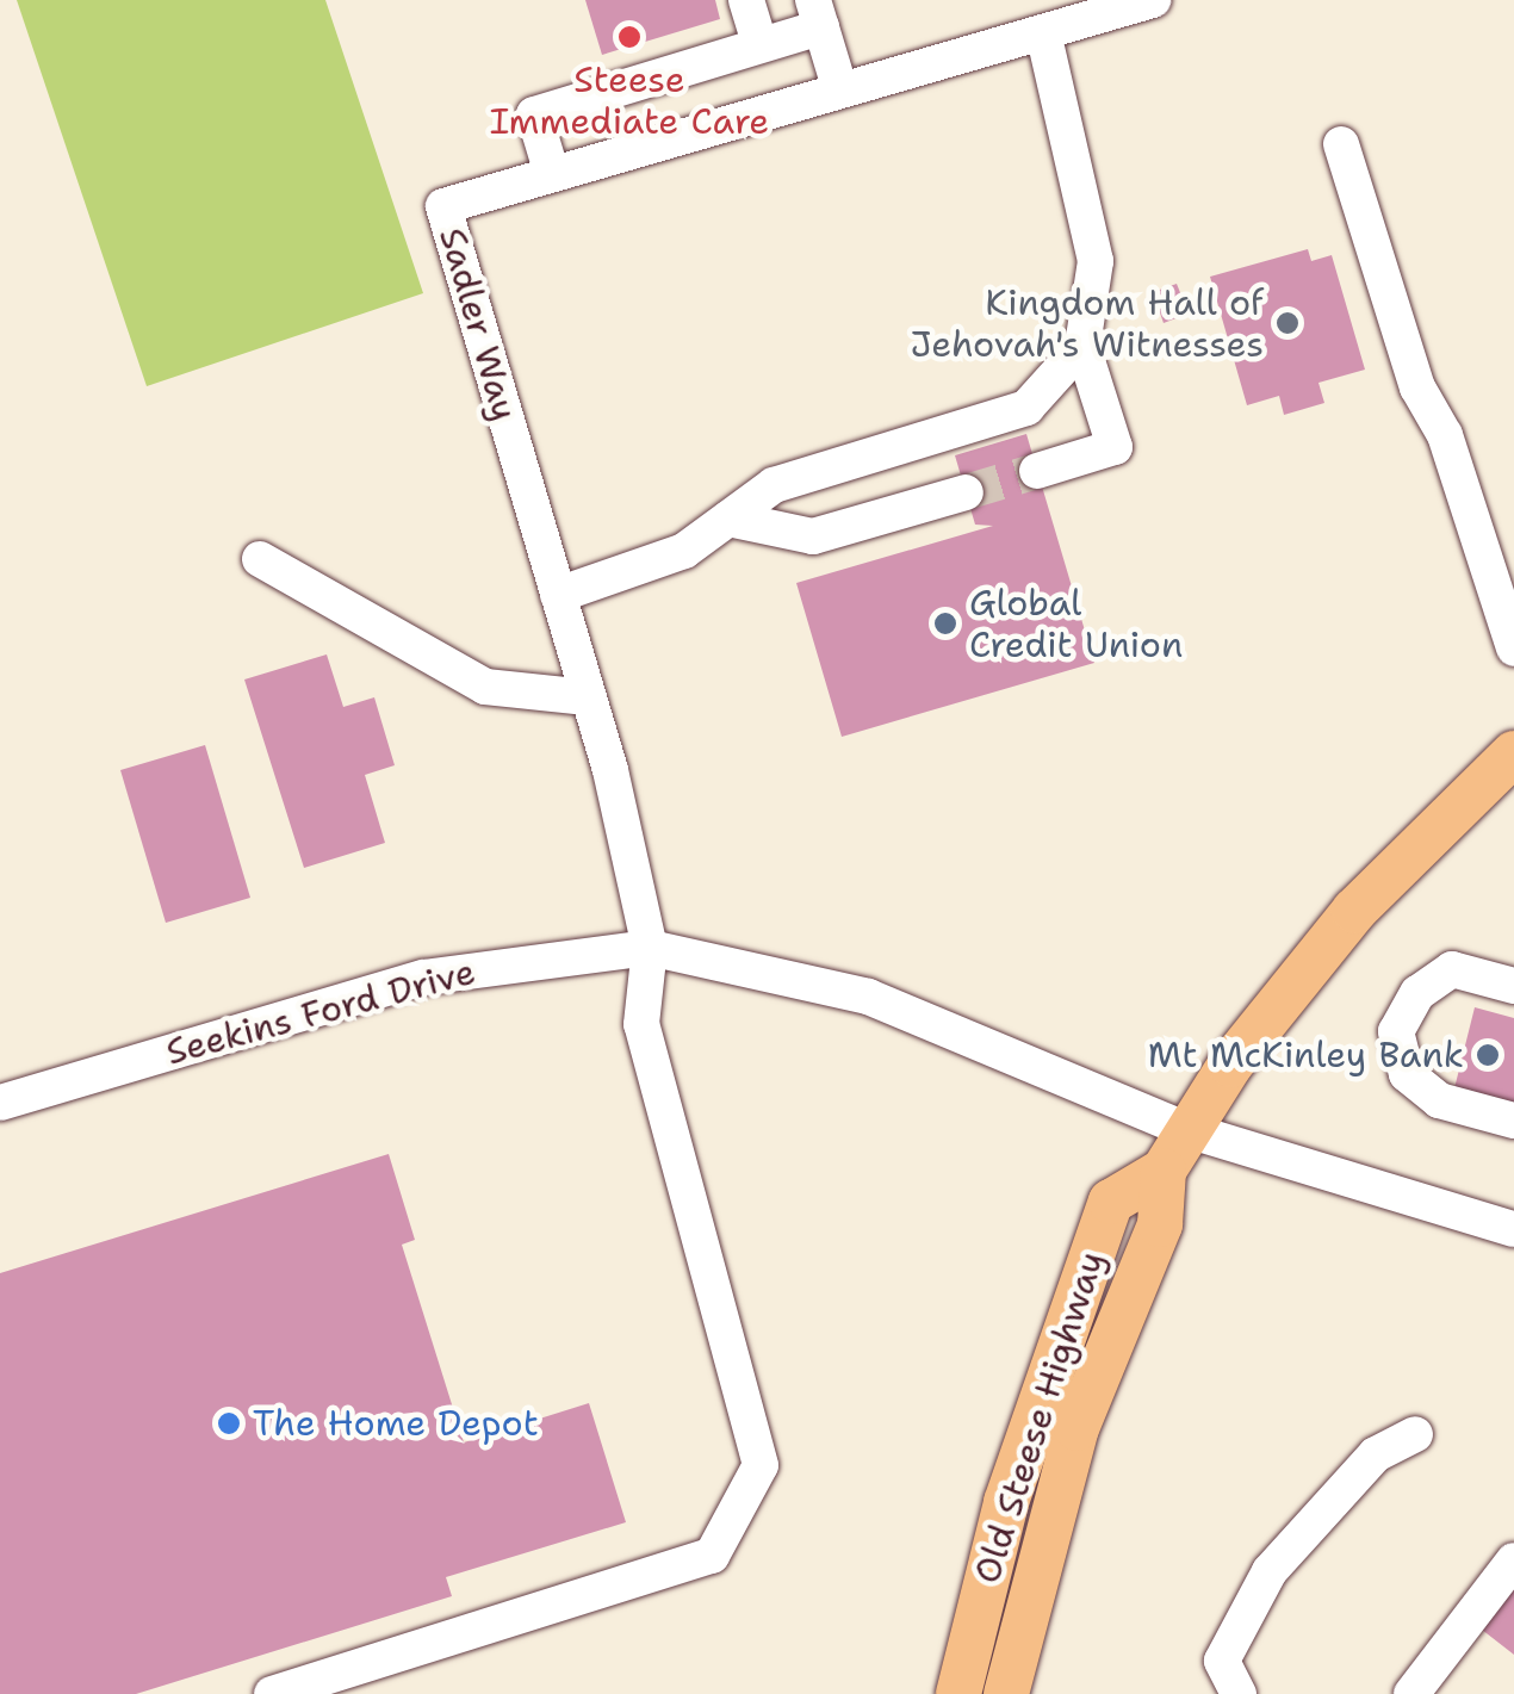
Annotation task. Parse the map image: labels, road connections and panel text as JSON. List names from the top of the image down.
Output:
{
  "streets": {
    "main road": ["Old Steese Highway"],
    "street": ["Sadler Way", "Seekins Ford Drive"]
  },
  "crossings": [
    ["Sadler Way", "Seekins Ford Drive"],
    ["Seekins Ford Drive", "Old Steese Highway"]
  ],
  "places": [
    "Steese Immediate Care",
    "Kingdom Hall of Jehovah's Witnesses",
    "Global Credit Union",
    "Mt McKinley Bank",
    "The Home Depot"
  ]
}
